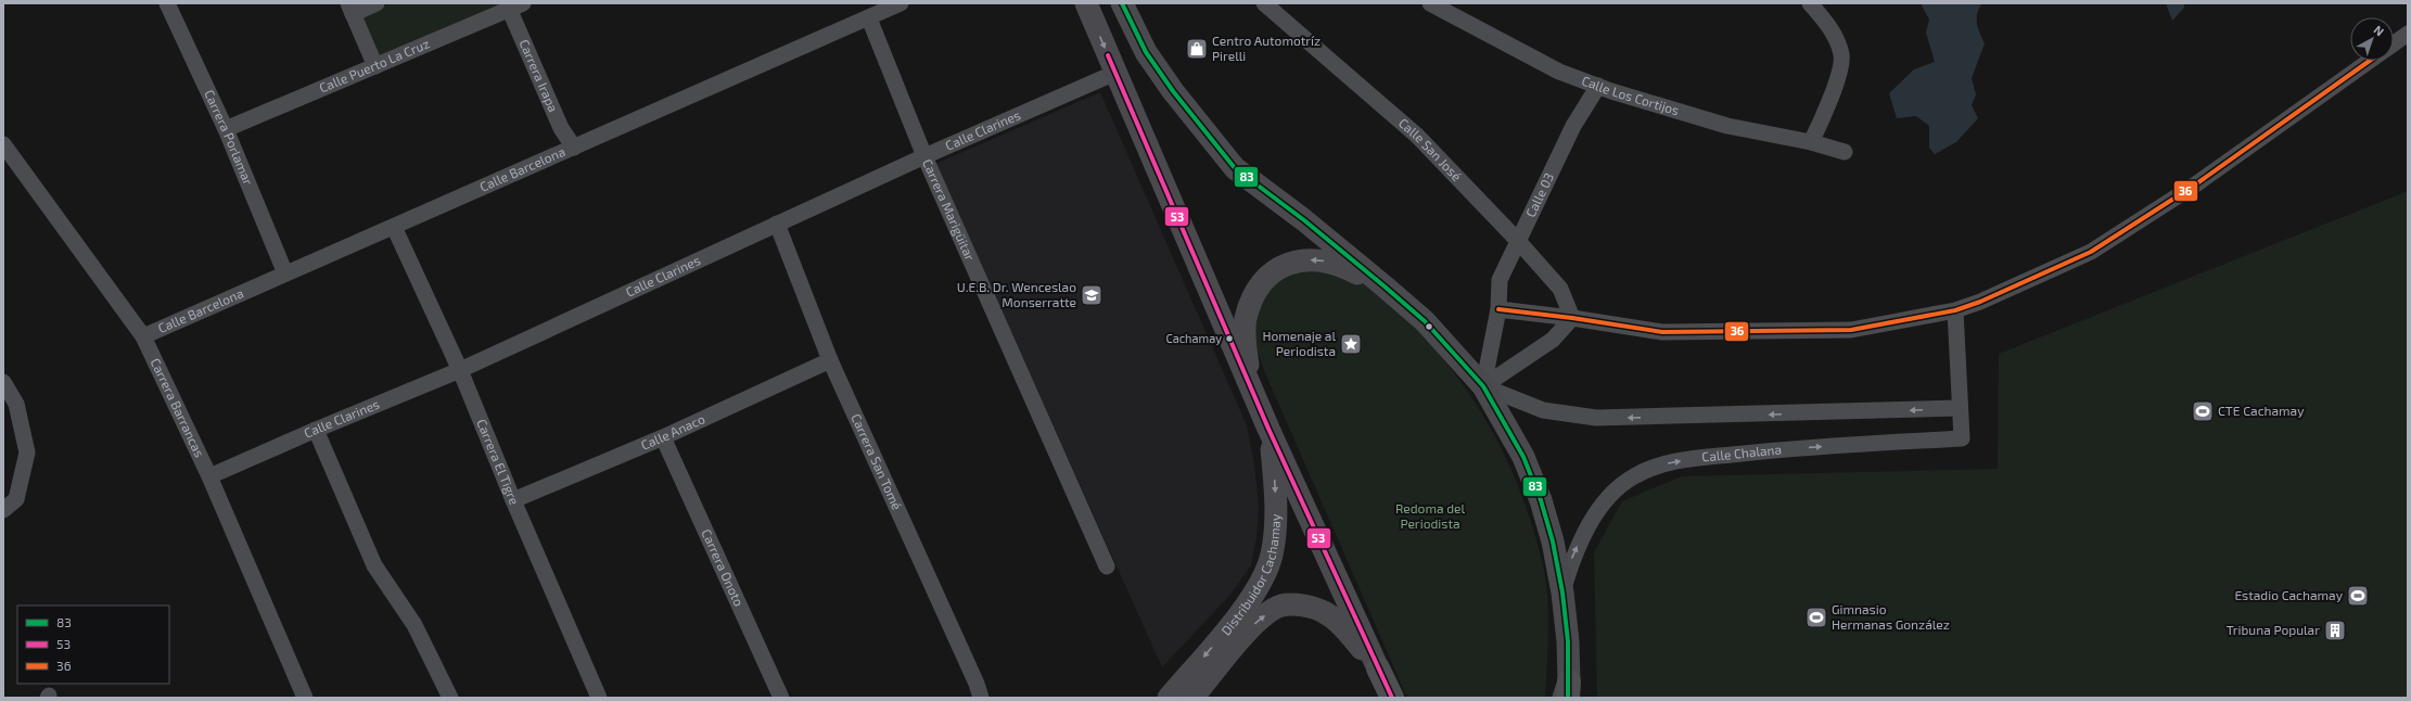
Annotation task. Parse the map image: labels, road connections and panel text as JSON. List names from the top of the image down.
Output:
{
  "streets": {
    "main road": ["Distribuidor Cachamay"],
    "street": [
      "Calle Puerto La Cruz",
      "Carrera Irapa",
      "Calle Los Cortijos",
      "Calle Clarines",
      "Carrera Porlamar",
      "Calle San José",
      "Calle Barcelona",
      "Calle 03",
      "Carrera Marigüitar",
      "Carrera Barrancas",
      "Calle Anaco",
      "Calle Chalana",
      "Carrera El Tigre",
      "Carrera San Tomé",
      "Carrera Onoto"
    ]
  },
  "crossings": [
    ["Calle Puerto La Cruz", "Carrera Irapa"],
    ["Calle Puerto La Cruz", "Carrera Porlamar"],
    ["Carrera Irapa", "Calle Barcelona"],
    ["Calle Los Cortijos", "Calle 03"],
    ["Calle Clarines", "Carrera Marigüitar"],
    ["Calle Clarines", "Carrera Barrancas"],
    ["Calle Clarines", "Carrera El Tigre"],
    ["Calle Clarines", "Carrera San Tomé"],
    ["Carrera Porlamar", "Calle Barcelona"],
    ["Calle San José", "Calle 03"],
    ["Calle Barcelona", "Carrera Marigüitar"],
    ["Calle Barcelona", "Carrera Barrancas"],
    ["Calle Barcelona", "Carrera El Tigre"],
    ["Calle Anaco", "Carrera El Tigre"],
    ["Calle Anaco", "Carrera San Tomé"],
    ["Calle Anaco", "Carrera Onoto"]
  ],
  "parks": ["Redoma del Periodista"],
  "places": {
    "shop": ["Centro Automotríz Pirelli"],
    "school or university": ["U.E.B. Dr. Wenceslao Monserratte"],
    "other": ["Cachamay"],
    "place": ["Homenaje al Periodista"],
    "sports": ["CTE Cachamay", "Estadio Cachamay", "Gimnasio Hermanas González"],
    "building": ["Tribuna Popular"]
  },
  "lines": ["transit line 83", "transit line 53", "transit line 36"],
  "legend": ["83", "53", "36"],
  "north": "top right"
}
